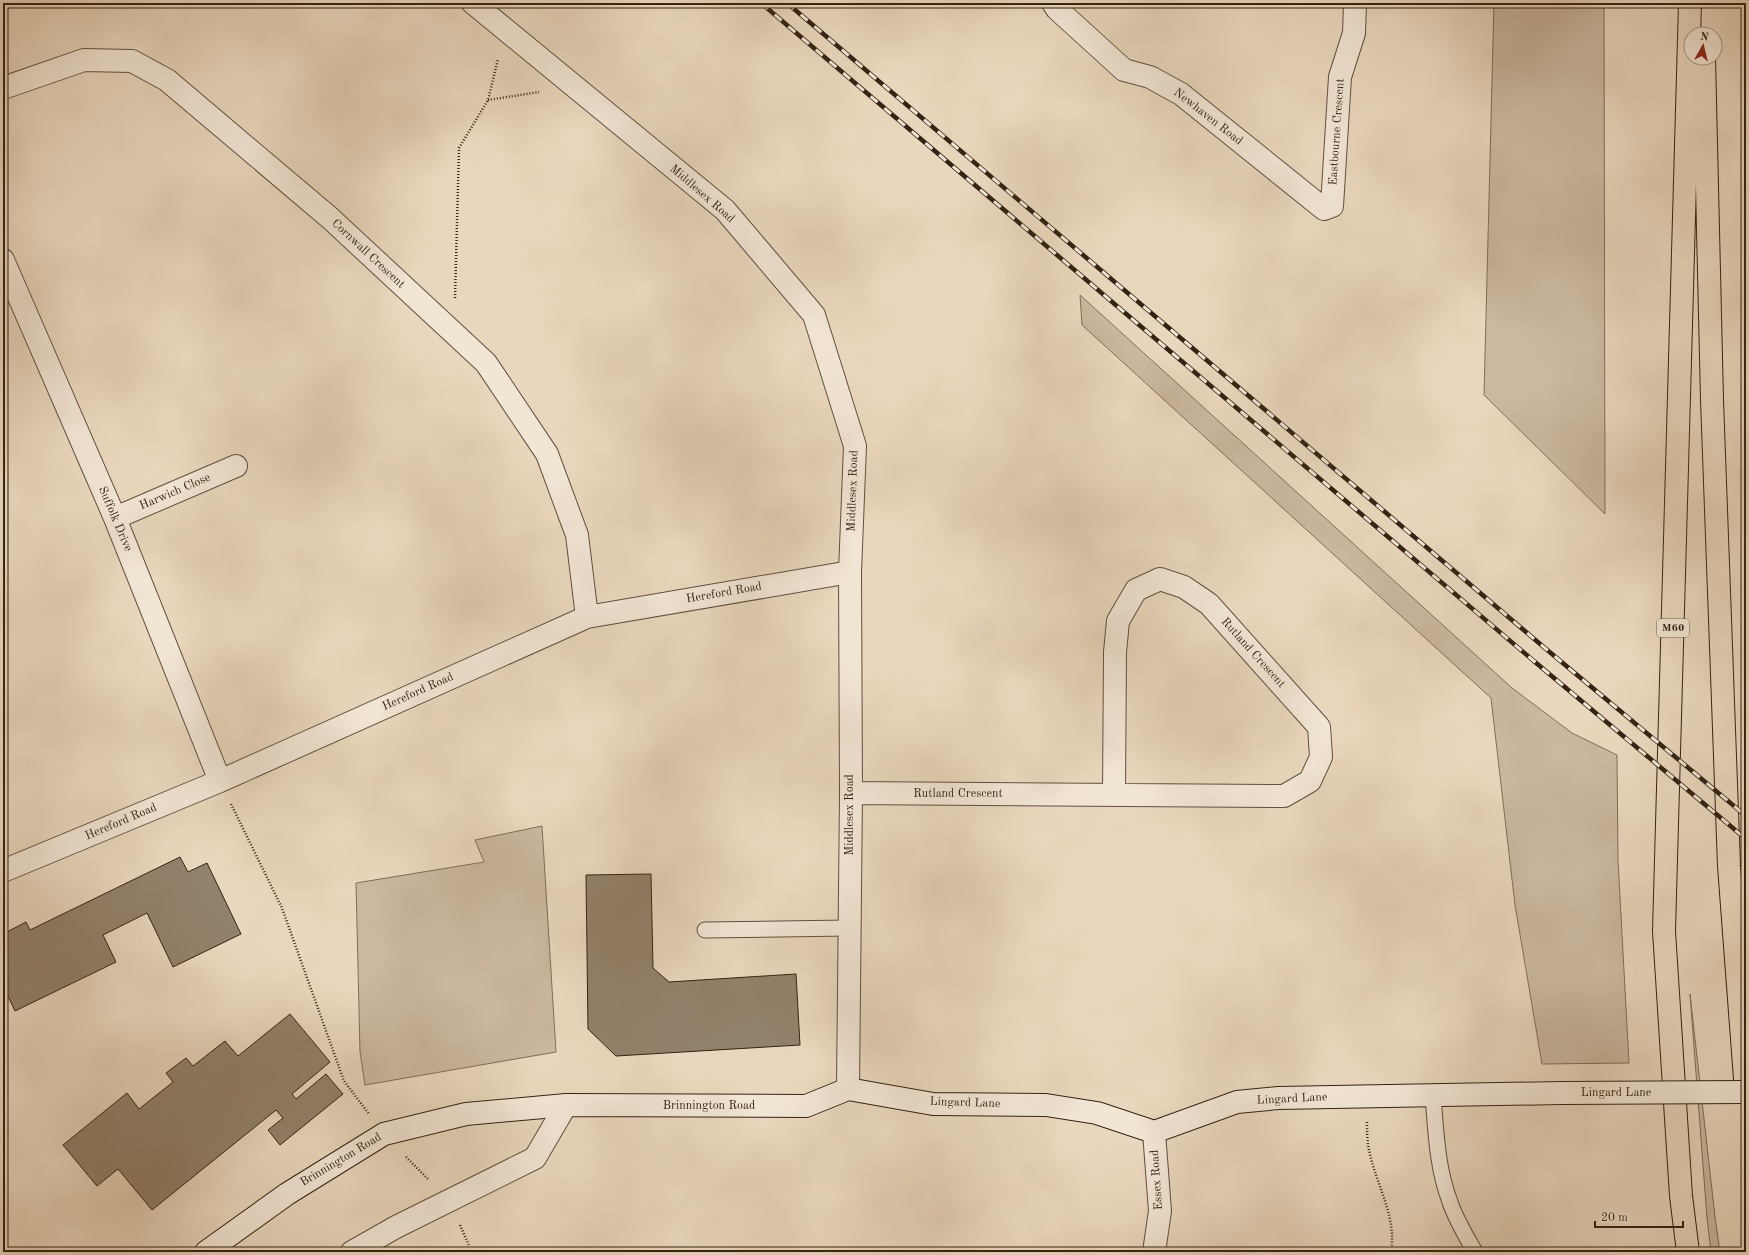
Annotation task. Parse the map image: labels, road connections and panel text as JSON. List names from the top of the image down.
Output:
{
  "streets": {
    "highway": ["M60"],
    "street": [
      "Newhaven Road",
      "Eastbourne Crescent",
      "Middlesex Road",
      "Cornwall Crescent",
      "Harwich Close",
      "Suffolk Drive",
      "Hereford Road",
      "Rutland Crescent",
      "Lingard Lane",
      "Brinnington Road",
      "Essex Road"
    ]
  },
  "crossings": [
    ["Newhaven Road", "Eastbourne Crescent"],
    ["Middlesex Road", "Hereford Road"],
    ["Middlesex Road", "Rutland Crescent"],
    ["Middlesex Road", "Lingard Lane"],
    ["Middlesex Road", "Brinnington Road"],
    ["Cornwall Crescent", "Hereford Road"],
    ["Harwich Close", "Suffolk Drive"],
    ["Suffolk Drive", "Hereford Road"],
    ["Lingard Lane", "Brinnington Road"],
    ["Lingard Lane", "Essex Road"]
  ],
  "scale_bar": "20 m",
  "north": "top"
}
